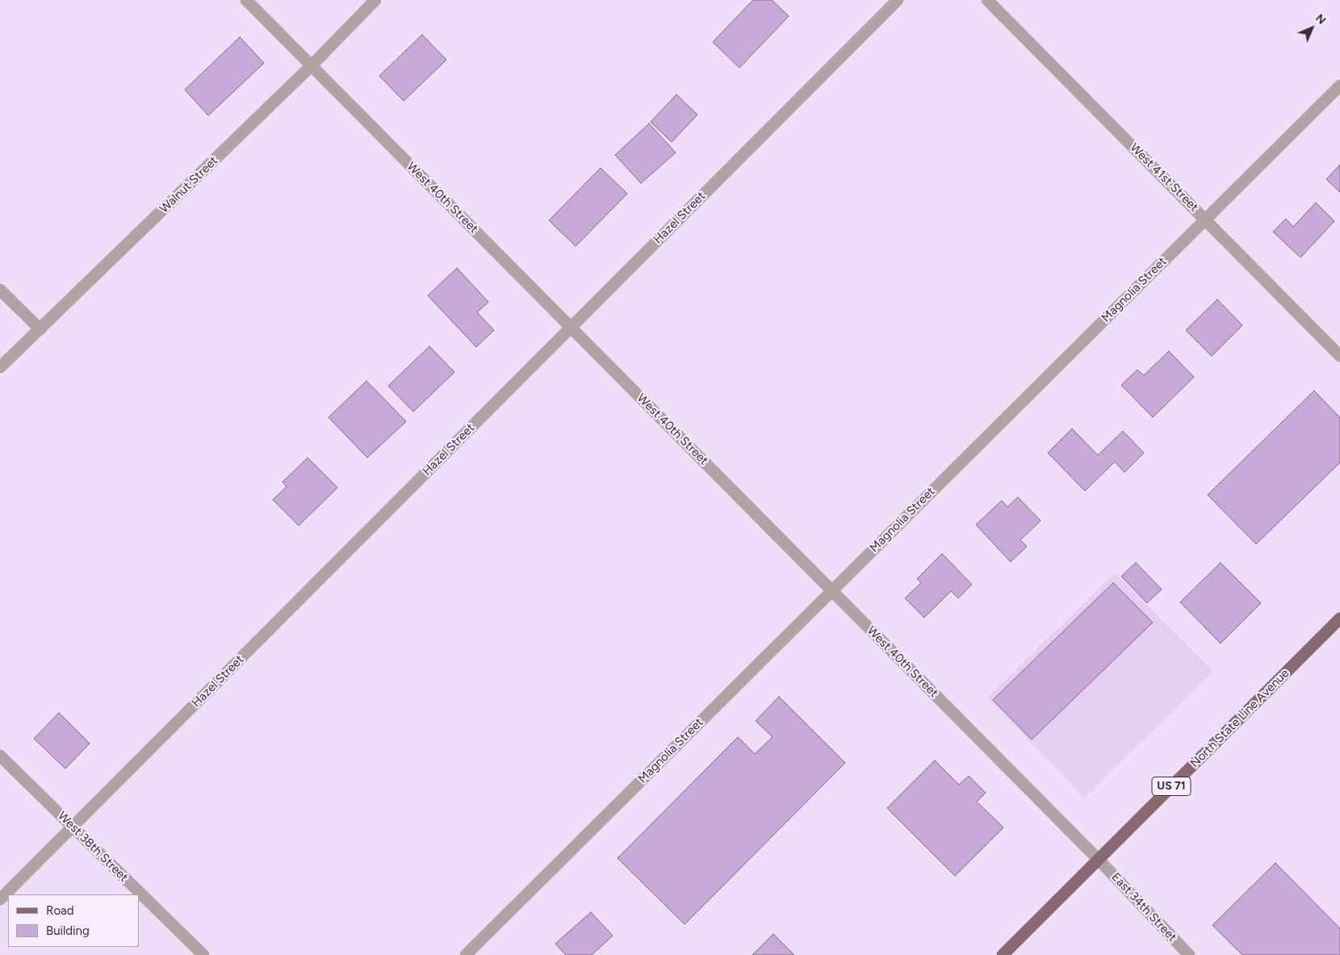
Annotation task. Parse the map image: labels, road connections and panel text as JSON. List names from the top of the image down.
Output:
{
  "streets": {
    "main road": ["North State Line Avenue", "US 71"],
    "street": [
      "West 41st Street",
      "Walnut Street",
      "West 40th Street",
      "Hazel Street",
      "Magnolia Street",
      "West 38th Street",
      "East 34th Street"
    ]
  },
  "crossings": [
    ["West 41st Street", "Magnolia Street"],
    ["Walnut Street", "West 40th Street"],
    ["West 40th Street", "Hazel Street"],
    ["West 40th Street", "Magnolia Street"],
    ["West 40th Street", "North State Line Avenue"],
    ["West 40th Street", "East 34th Street"],
    ["Hazel Street", "West 38th Street"],
    ["North State Line Avenue", "East 34th Street"]
  ],
  "legend": ["Road", "Building"],
  "north": "top right"
}
